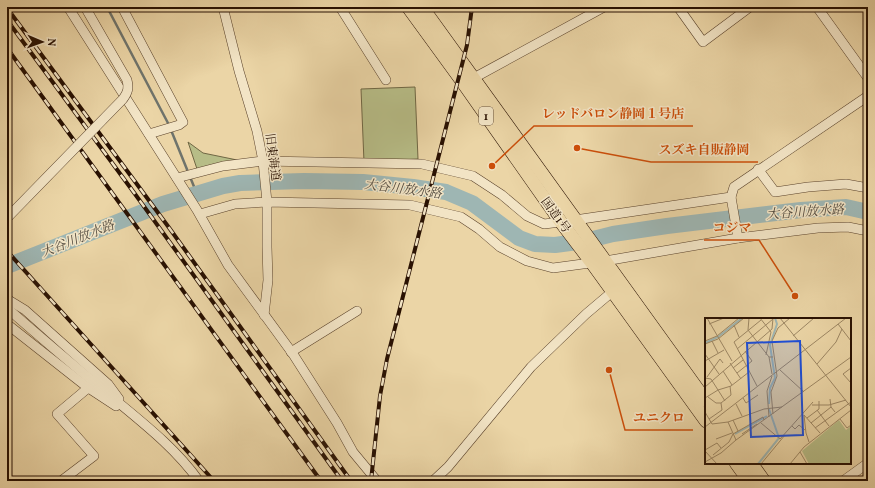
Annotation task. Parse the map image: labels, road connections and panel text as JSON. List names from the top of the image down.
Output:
{
  "streets": {
    "highway": ["1", "国道1号"],
    "street": ["旧東海道"]
  },
  "water": ["大谷川放水路"],
  "places": [
    "スズキ自販静岡",
    "レッドバロン静岡１号店",
    "コジマ",
    "ユニクロ"
  ],
  "north": "right"
}
